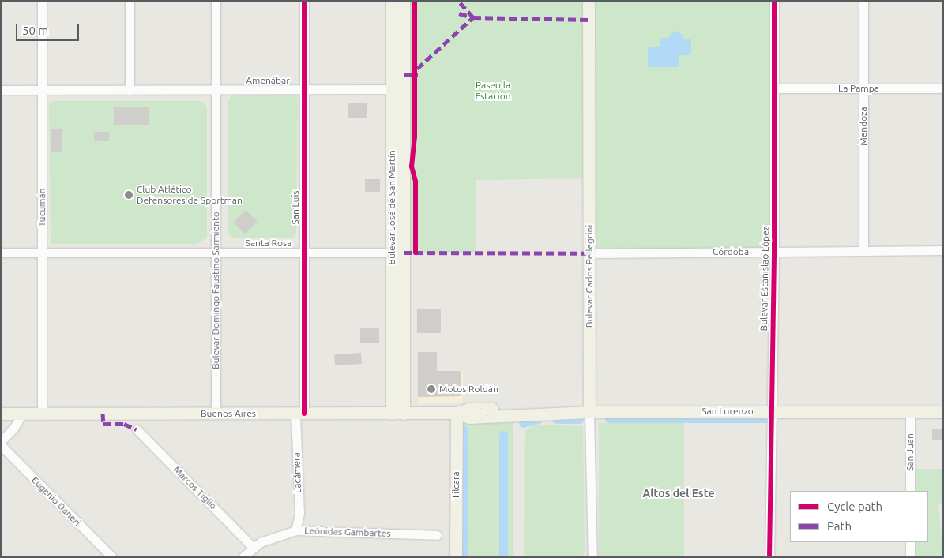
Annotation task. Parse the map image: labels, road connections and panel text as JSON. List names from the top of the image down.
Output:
{
  "streets": {
    "main road": [
      "Bulevar José de San Martín",
      "Bulevar Carlos Pellegrini",
      "San Lorenzo",
      "Buenos Aires",
      "Tilcara"
    ],
    "street": [
      "Amenábar",
      "La Pampa",
      "Mendoza",
      "Tucumán",
      "San Luis",
      "Santa Rosa",
      "Córdoba",
      "Bulevar Estanislao López",
      "Bulevar Domingo Faustino Sarmiento",
      "San Juan",
      "Lacámera",
      "Marcos Tiglio",
      "Eugenio Daneri",
      "Leónidas Gambartes"
    ]
  },
  "crossings": [
    ["Amenábar", "Tucumán"],
    ["Amenábar", "San Luis"],
    ["Amenábar", "Bulevar José de San Martín"],
    ["Amenábar", "Bulevar Domingo Faustino Sarmiento"],
    ["La Pampa", "Mendoza"],
    ["La Pampa", "Bulevar Estanislao López"],
    ["Mendoza", "Córdoba"],
    ["Tucumán", "Santa Rosa"],
    ["Tucumán", "Buenos Aires"],
    ["San Luis", "Santa Rosa"],
    ["San Luis", "Buenos Aires"],
    ["San Luis", "Lacámera"],
    ["Bulevar José de San Martín", "Santa Rosa"],
    ["Bulevar José de San Martín", "Buenos Aires"],
    ["Santa Rosa", "Bulevar Domingo Faustino Sarmiento"],
    ["Córdoba", "Bulevar Carlos Pellegrini"],
    ["Córdoba", "Bulevar Estanislao López"],
    ["Bulevar Carlos Pellegrini", "San Lorenzo"],
    ["Bulevar Estanislao López", "San Lorenzo"],
    ["Bulevar Domingo Faustino Sarmiento", "Buenos Aires"],
    ["San Lorenzo", "Buenos Aires"],
    ["San Lorenzo", "San Juan"],
    ["Buenos Aires", "Lacámera"],
    ["Buenos Aires", "Tilcara"],
    ["Lacámera", "Leónidas Gambartes"],
    ["Marcos Tiglio", "Leónidas Gambartes"]
  ],
  "districts": ["Altos del Este"],
  "parks": ["Paseo la Estacion"],
  "places": ["Club Atlético Defensores de Sportman", "Motos Roldán"],
  "legend": ["Cycle path", "Path"],
  "scale_bar": "50 m"
}
